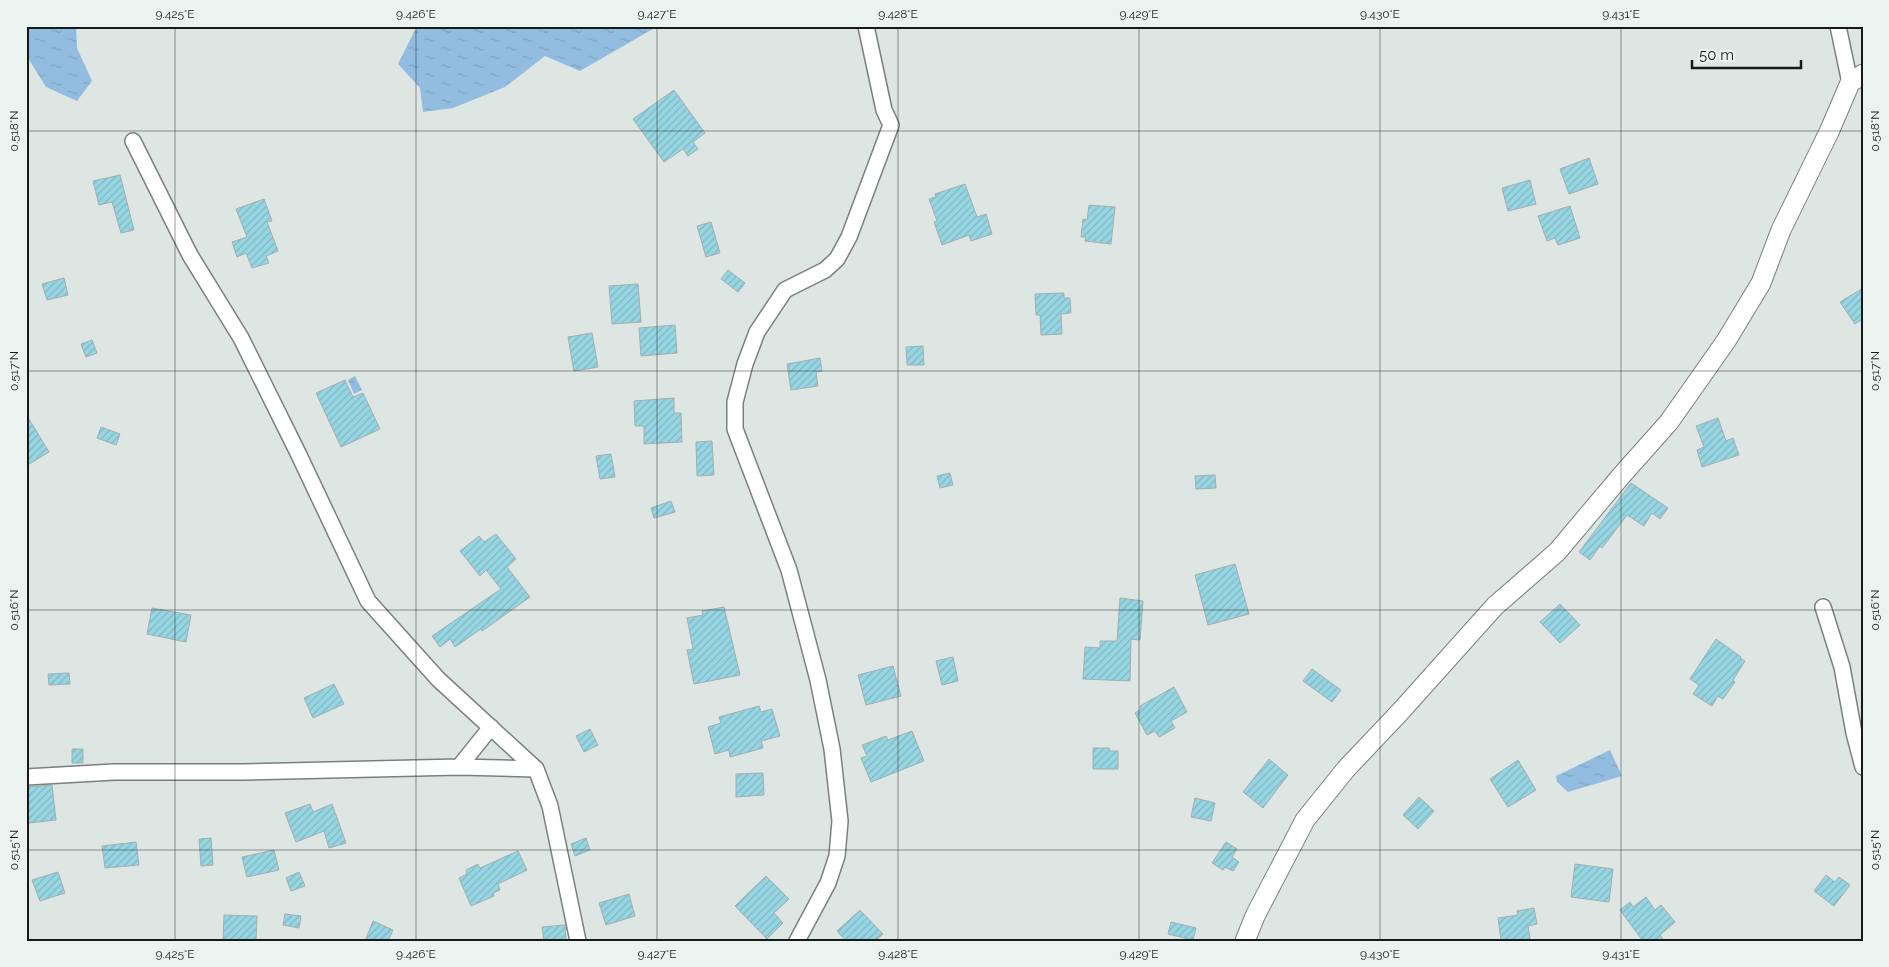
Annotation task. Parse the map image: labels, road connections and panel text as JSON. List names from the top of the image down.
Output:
{
  "scale_bar": "50 m",
  "coordinates": [
    "9.425°E",
    "9.426°E",
    "9.427°E",
    "9.428°E",
    "9.429°E",
    "9.430°E",
    "9.431°E",
    "0.518°N",
    "0.517°N",
    "0.516°N",
    "0.515°N"
  ]
}
